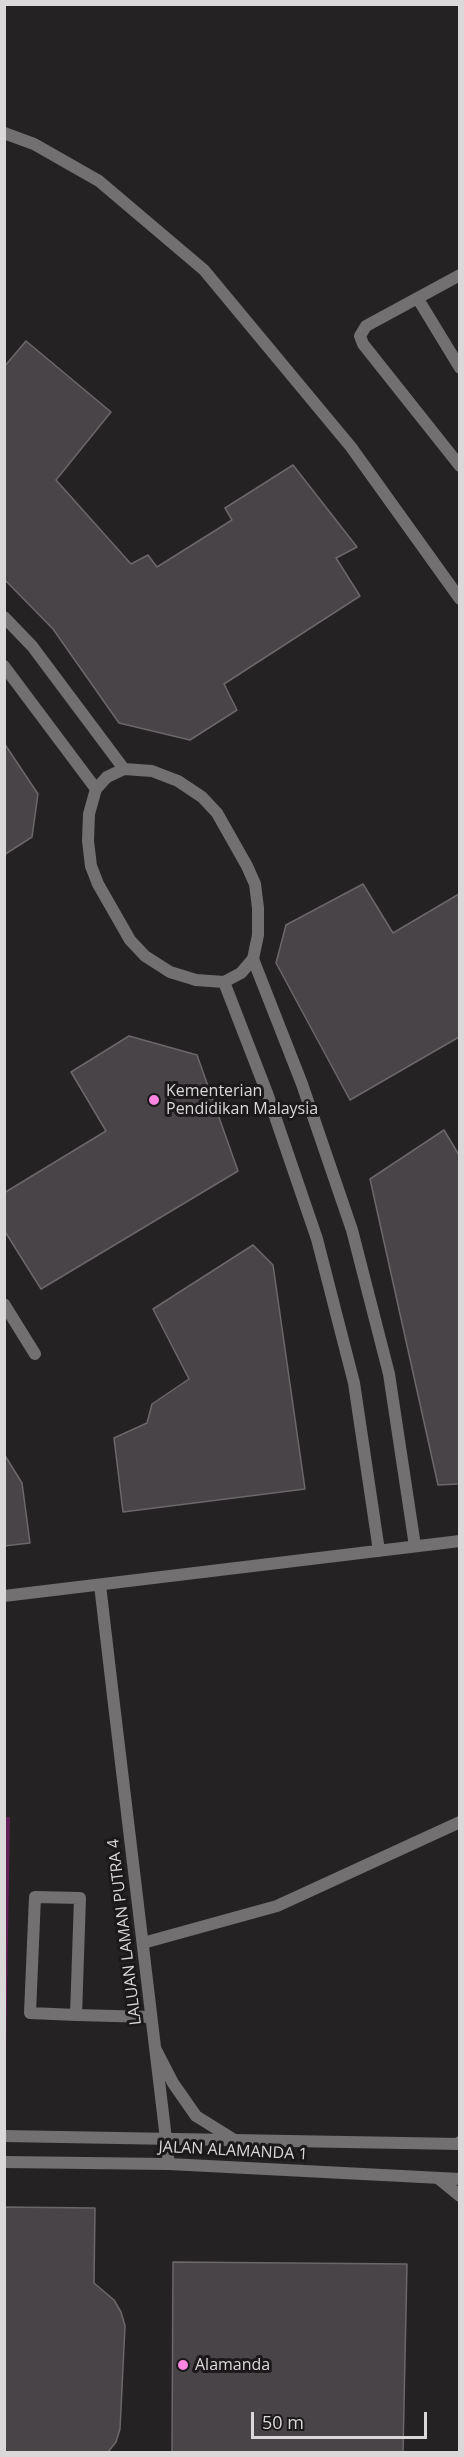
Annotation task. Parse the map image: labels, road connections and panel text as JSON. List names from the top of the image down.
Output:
{
  "streets": {
    "street": ["LALUAN LAMAN PUTRA 4", "JALAN ALAMANDA 1"]
  },
  "crossings": [
    ["LALUAN LAMAN PUTRA 4", "JALAN ALAMANDA 1"]
  ],
  "places": ["Kementerian Pendidikan Malaysia", "Alamanda"],
  "scale_bar": "50 m"
}
